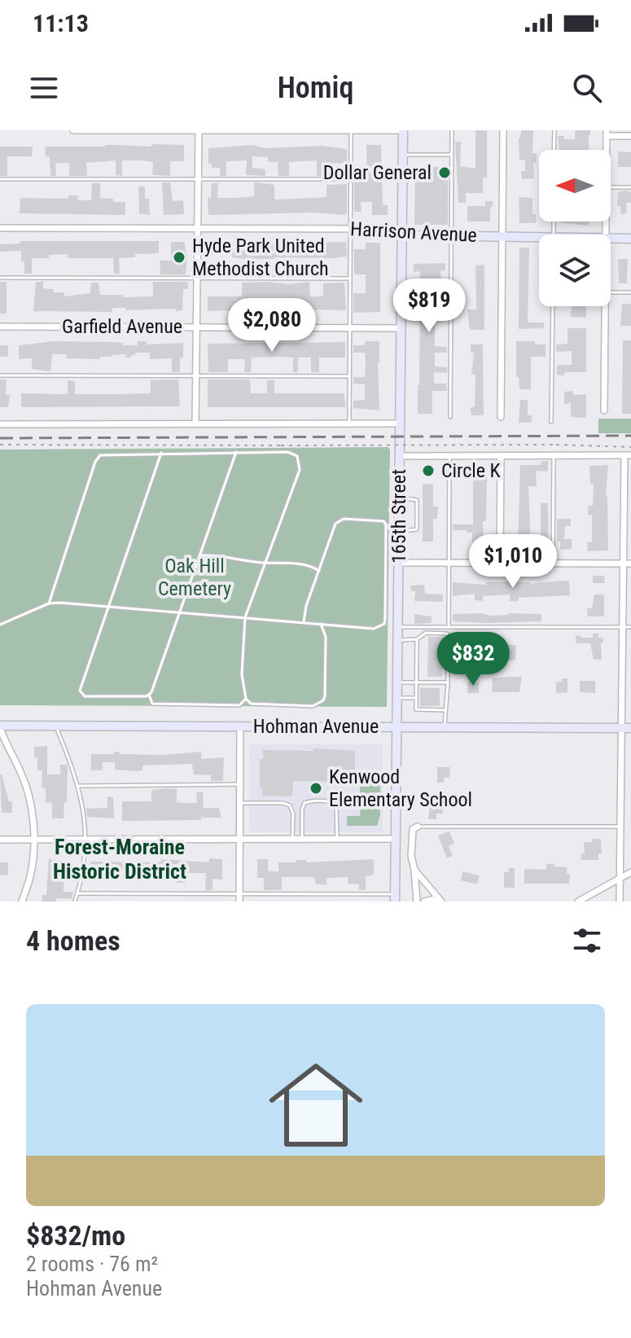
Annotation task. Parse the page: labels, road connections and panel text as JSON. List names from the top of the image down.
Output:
{
  "streets": {
    "main road": ["Harrison Avenue", "165th Street", "Hohman Avenue"],
    "street": ["Garfield Avenue"]
  },
  "crossings": [
    ["Harrison Avenue", "165th Street"],
    ["Garfield Avenue", "165th Street"],
    ["165th Street", "Hohman Avenue"]
  ],
  "districts": ["Forest-Moraine Historic District"],
  "parks": ["Oak Hill Cemetery"],
  "places": [
    "Dollar General",
    "Hyde Park United Methodist Church",
    "Circle K",
    "Kenwood Elementary School"
  ],
  "north": "left",
  "page": {
    "status": "11:13",
    "header": "Homiq",
    "price": [
      "$819",
      "$2,080",
      "$1,010",
      "$832"
    ],
    "heading": "4 homes",
    "list": [
      {
        "name": "$832/mo",
        "note": "2 rooms · 76 m² · Hohman Avenue"
      }
    ]
  }
}
